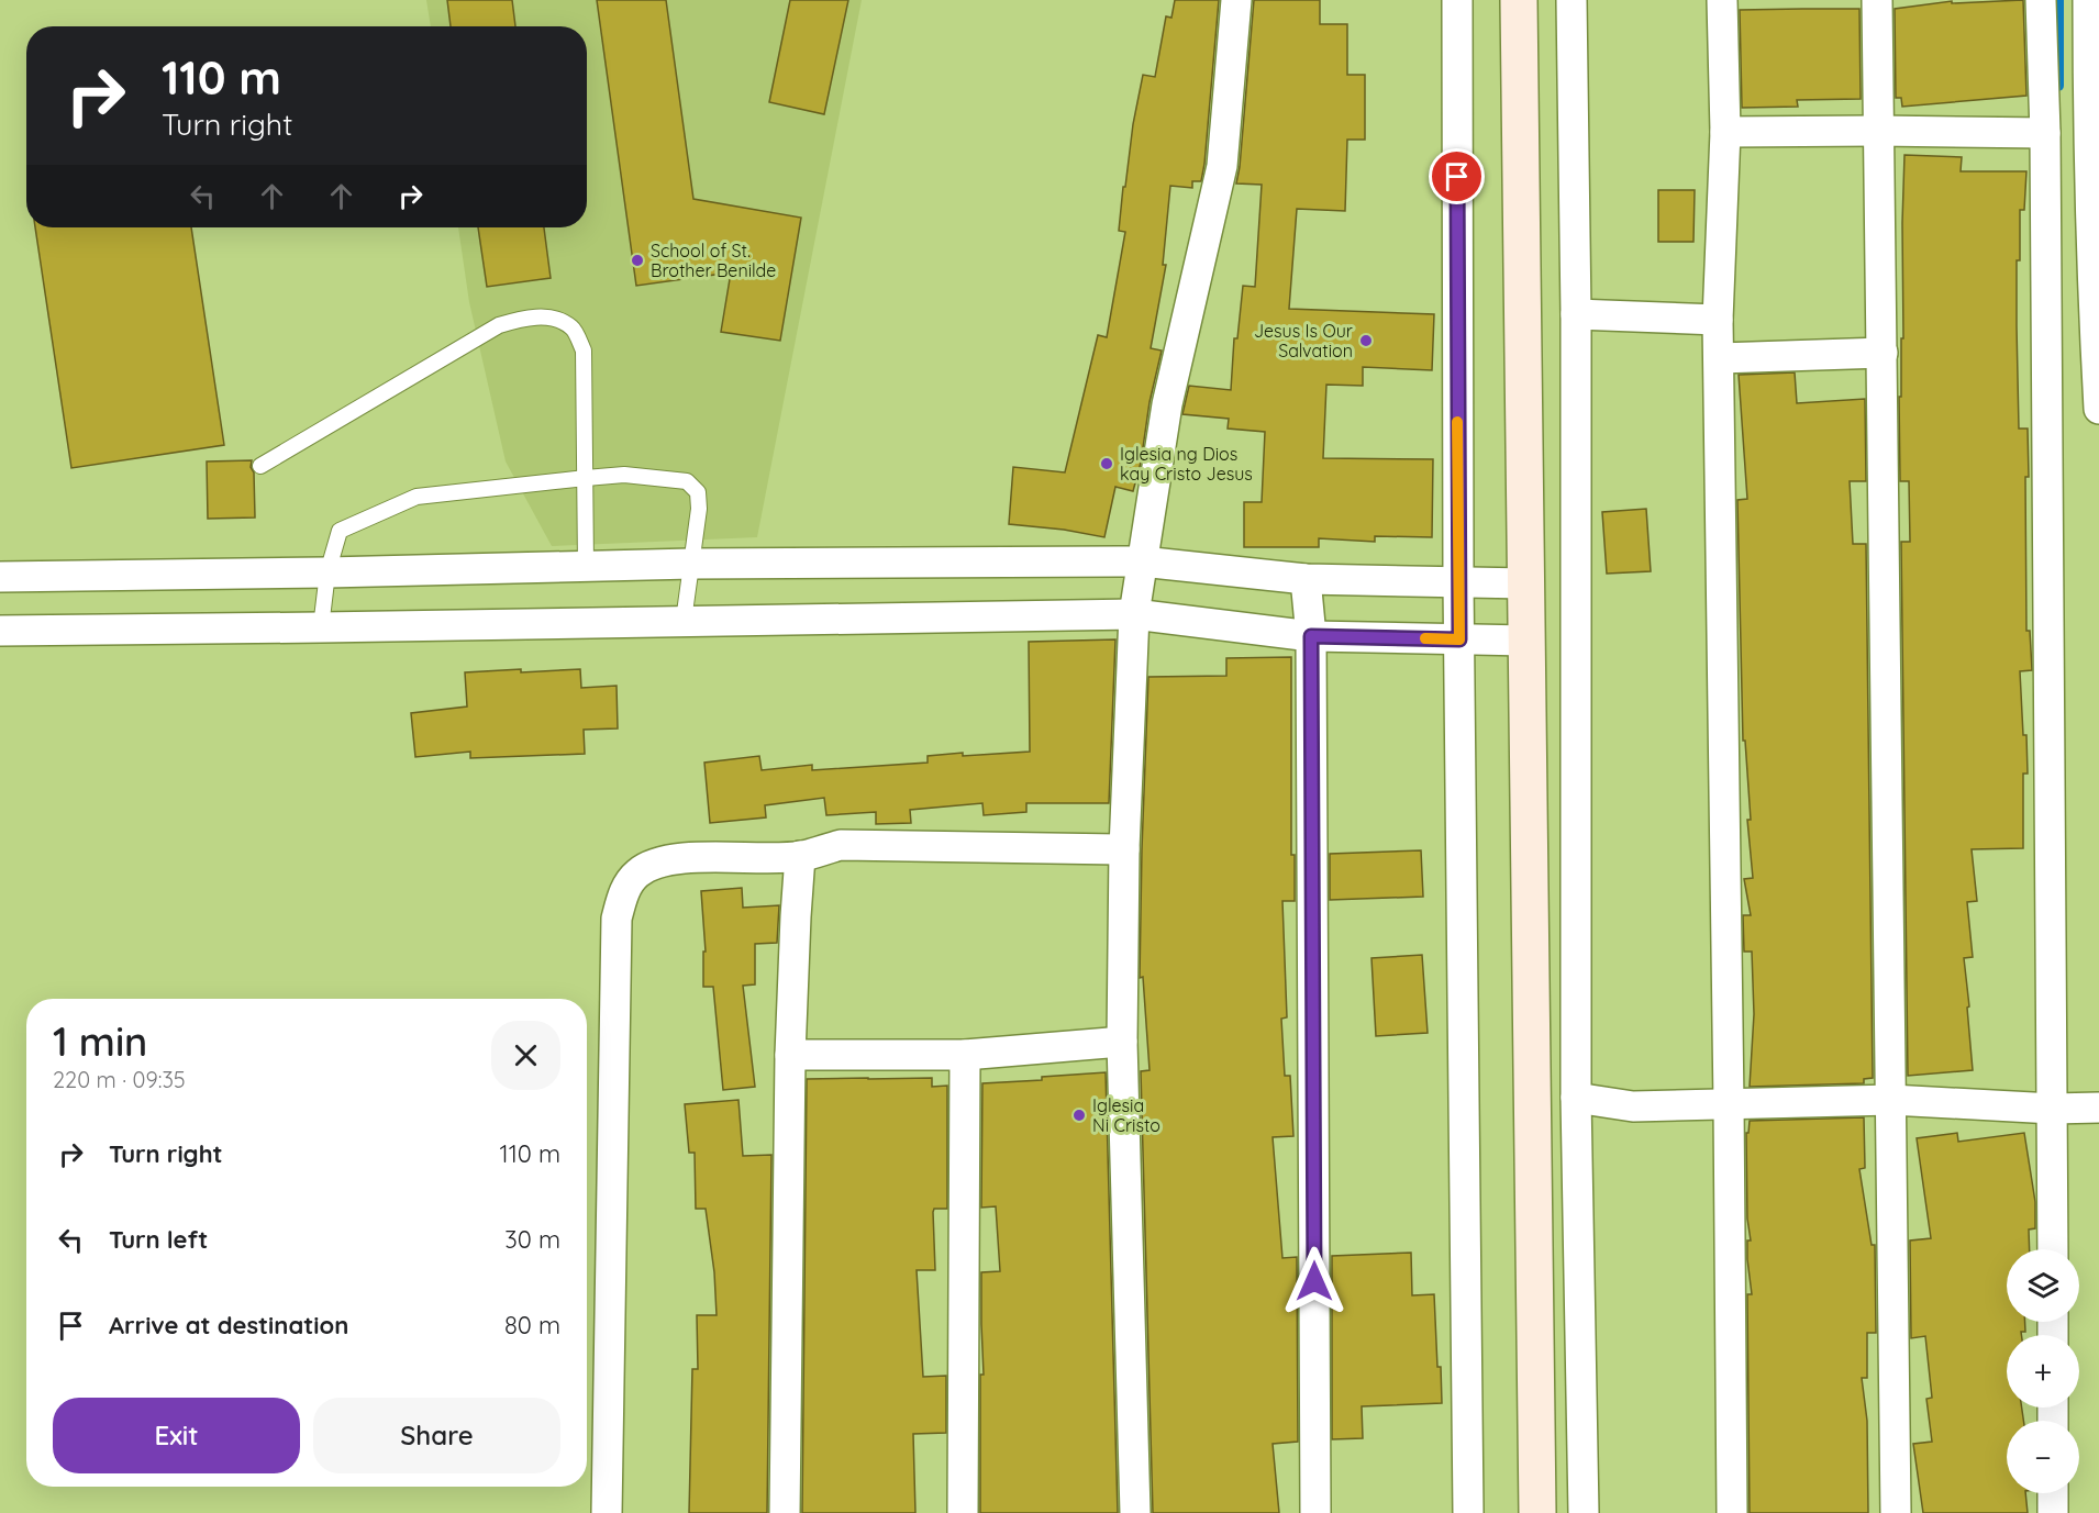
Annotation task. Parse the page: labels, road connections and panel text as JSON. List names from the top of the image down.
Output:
{
  "places": [
    "School of St. Brother Benilde",
    "Jesus Is Our Salvation",
    "Iglesia ng Dios kay Cristo Jesus",
    "Iglesia Ni Cristo"
  ],
  "page": {
    "turn": ["110 m", "Turn right"],
    "heading": ["1 min", "220 m · 09:35"],
    "list": [
      {
        "name": "Turn right",
        "value": "110 m"
      },
      {
        "name": "Turn left",
        "value": "30 m"
      },
      {
        "name": "Arrive at destination",
        "value": "80 m"
      }
    ],
    "map_buttons": ["+", "−"],
    "buttons": ["Exit", "Share"]
  }
}
